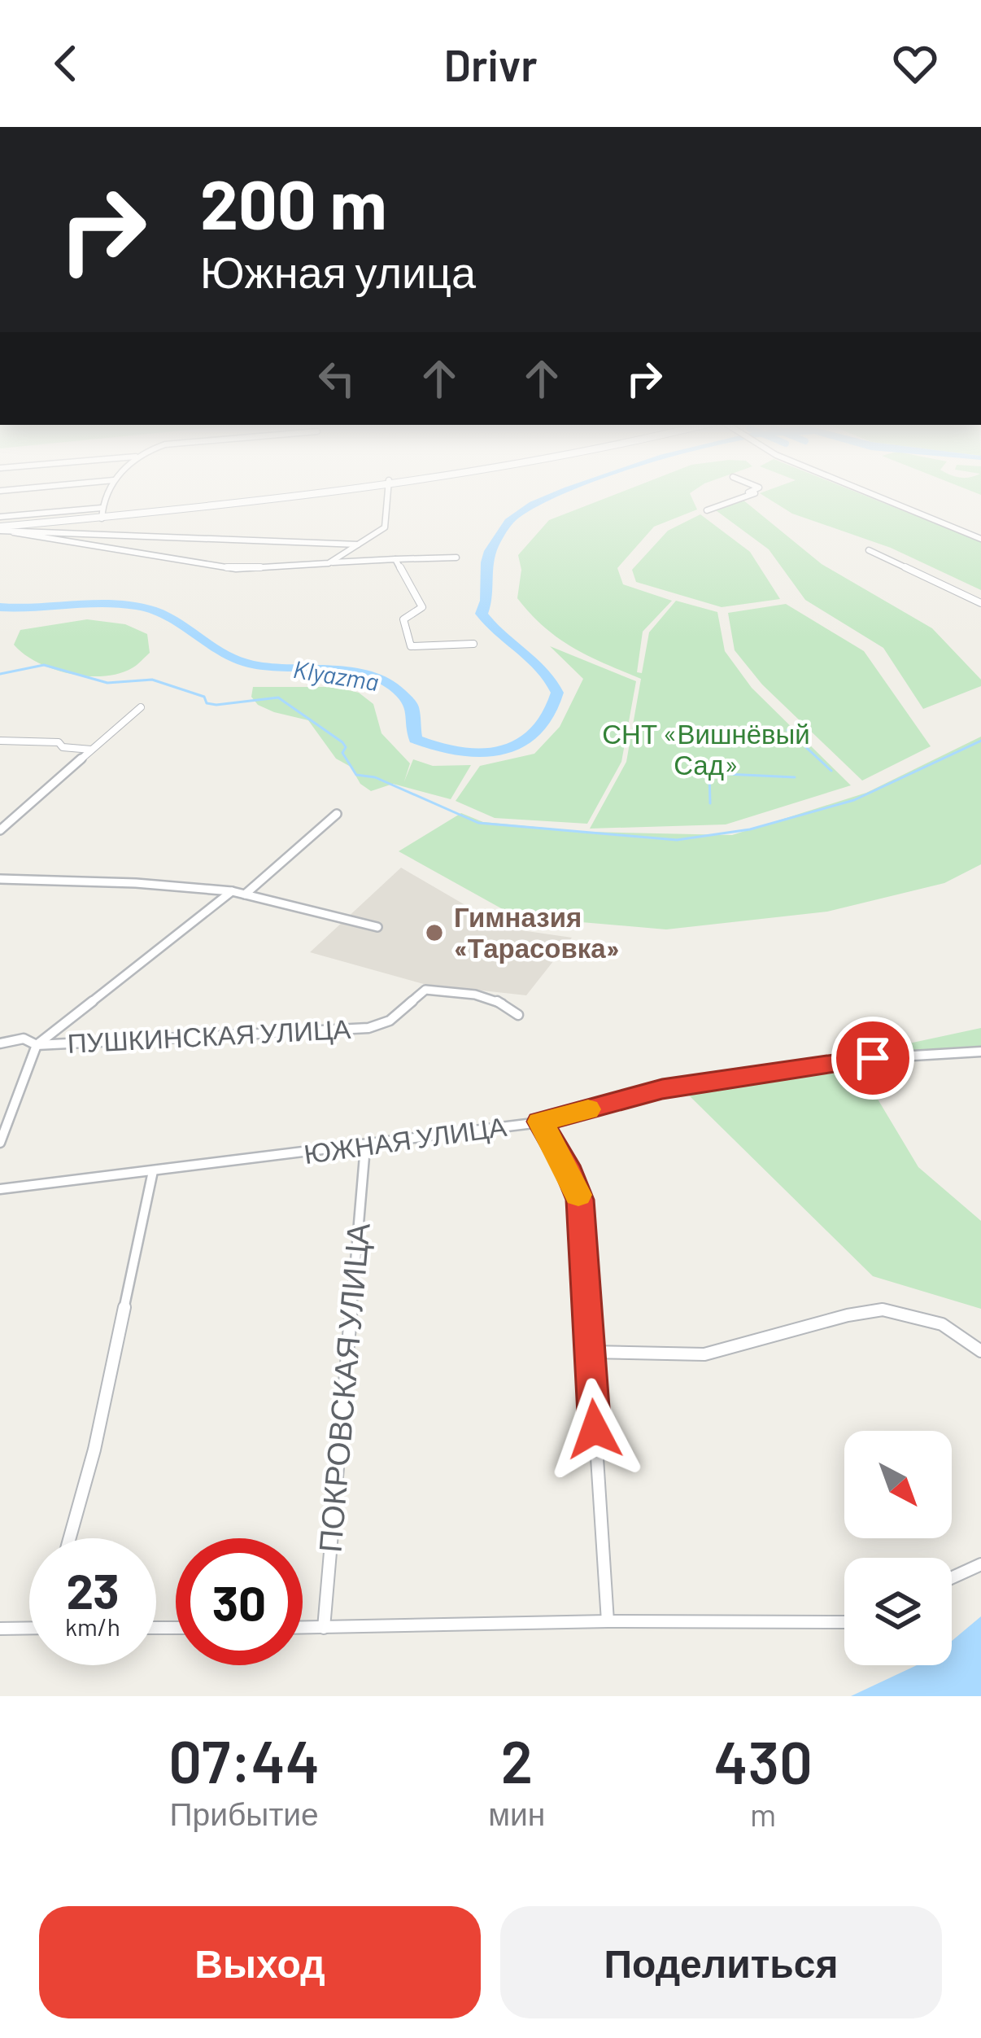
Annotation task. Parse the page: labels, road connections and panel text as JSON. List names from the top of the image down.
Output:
{
  "streets": {
    "street": ["ПУШКИНСКАЯ УЛИЦА", "ЮЖНАЯ УЛИЦА", "ПОКРОВСКАЯ УЛИЦА"]
  },
  "crossings": [
    ["ЮЖНАЯ УЛИЦА", "ПОКРОВСКАЯ УЛИЦА"]
  ],
  "water": ["Klyazma"],
  "parks": ["СНТ «Вишнёвый Сад»"],
  "places": ["Гимназия «Тарасовка»"],
  "north": "bottom right",
  "page": {
    "header": "Drivr",
    "turn": ["200 m", "Южная улица"],
    "speed": "23 km/h",
    "limit": "30",
    "eta": [
      "07:44",
      "Прибытие",
      "2",
      "мин",
      "430",
      "m"
    ],
    "buttons": ["Выход", "Поделиться"]
  }
}
